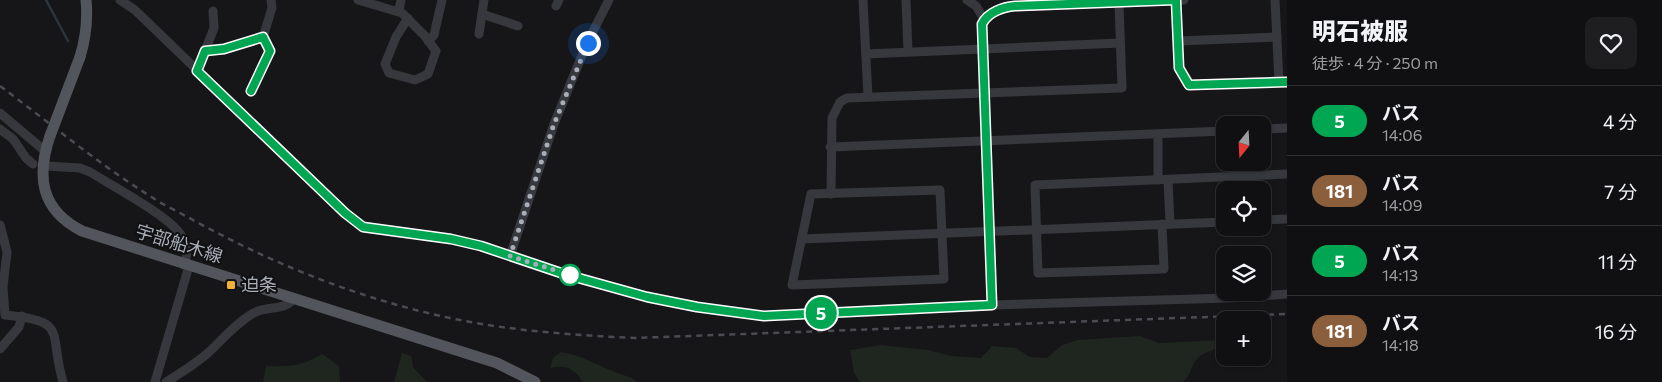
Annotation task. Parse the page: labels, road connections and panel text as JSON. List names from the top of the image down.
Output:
{
  "streets": {
    "main road": ["宇部船木線"]
  },
  "places": {
    "transit": ["迫条"]
  },
  "lines": ["bus line 5"],
  "north": "bottom",
  "page": {
    "on_map": "5",
    "heading": ["明石被服", "徒歩 · 4 分 · 250 m"],
    "list": [
      {
        "mark": "5",
        "name": "バス",
        "note": "14:06",
        "value": "4 分"
      },
      {
        "mark": "181",
        "name": "バス",
        "note": "14:09",
        "value": "7 分"
      },
      {
        "mark": "5",
        "name": "バス",
        "note": "14:13",
        "value": "11 分"
      },
      {
        "mark": "181",
        "name": "バス",
        "note": "14:18",
        "value": "16 分"
      }
    ],
    "map_buttons": "+"
  }
}
